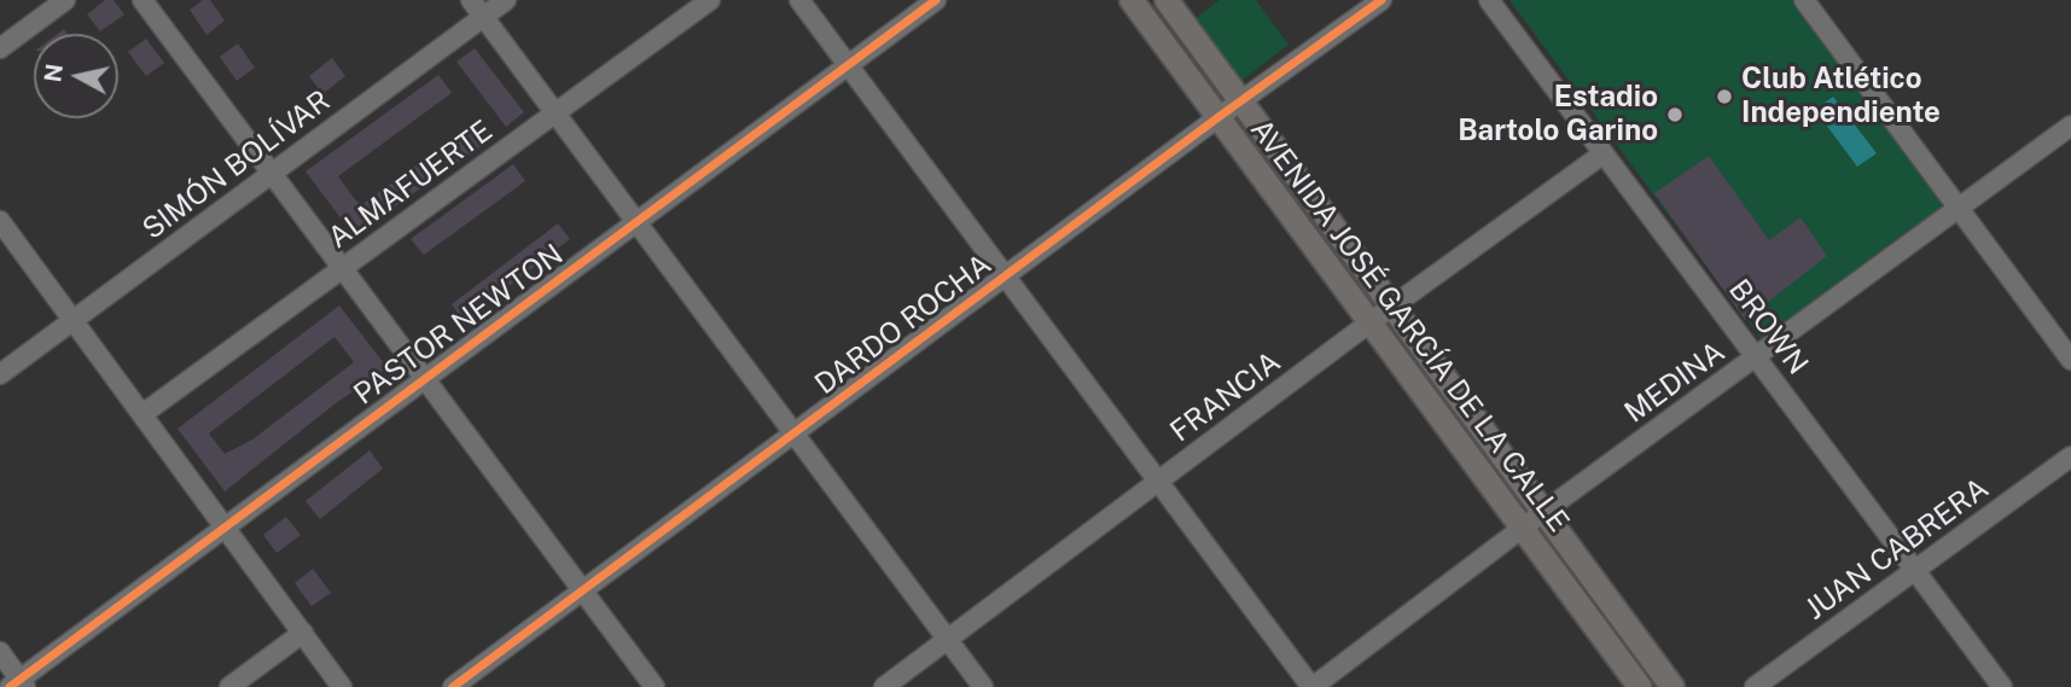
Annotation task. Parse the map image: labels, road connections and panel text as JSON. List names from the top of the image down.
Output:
{
  "streets": {
    "main road": ["AVENIDA JOSÉ GARCÍA DE LA CALLE"],
    "street": [
      "SIMÓN BOLÍVAR",
      "ALMAFUERTE",
      "PASTOR NEWTON",
      "DARDO ROCHA",
      "BROWN",
      "MEDINA",
      "FRANCIA",
      "JUAN CABRERA"
    ]
  },
  "crossings": [
    ["DARDO ROCHA", "AVENIDA JOSÉ GARCÍA DE LA CALLE"],
    ["AVENIDA JOSÉ GARCÍA DE LA CALLE", "MEDINA"],
    ["AVENIDA JOSÉ GARCÍA DE LA CALLE", "FRANCIA"],
    ["BROWN", "MEDINA"],
    ["BROWN", "FRANCIA"],
    ["BROWN", "JUAN CABRERA"]
  ],
  "places": ["Club Atlético Independiente", "Estadio Bartolo Garino"],
  "north": "left"
}
